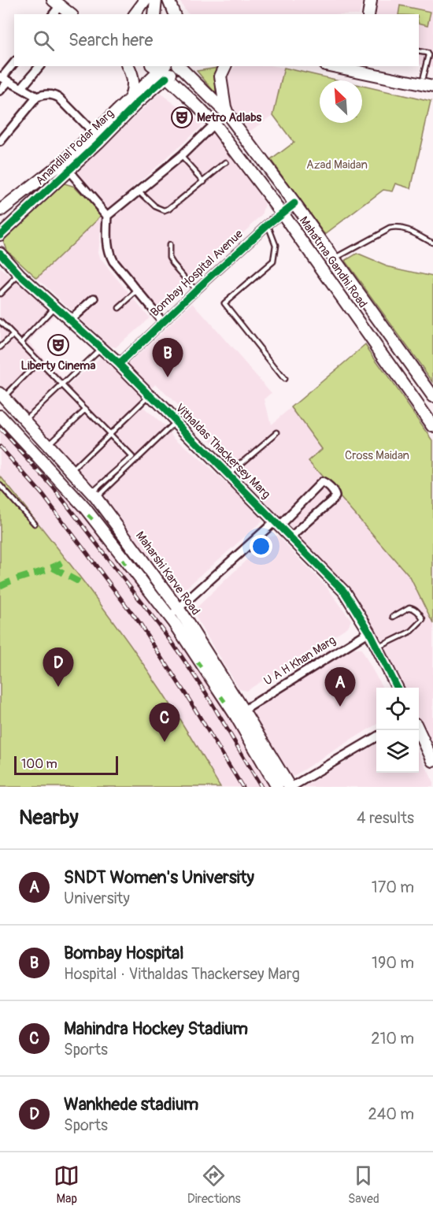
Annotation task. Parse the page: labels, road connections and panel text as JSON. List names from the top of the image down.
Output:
{
  "streets": {
    "main road": [
      "Anandilal Podar Marg",
      "Mahatma Gandhi Road",
      "Vithaldas Thackersey Marg",
      "Maharshi Karve Road"
    ],
    "street": ["Bombay Hospital Avenue", "U A H Khan Marg"]
  },
  "crossings": [
    ["Anandilal Podar Marg", "Mahatma Gandhi Road"],
    ["Mahatma Gandhi Road", "Bombay Hospital Avenue"],
    ["Bombay Hospital Avenue", "Vithaldas Thackersey Marg"],
    ["Vithaldas Thackersey Marg", "U A H Khan Marg"],
    ["Maharshi Karve Road", "U A H Khan Marg"]
  ],
  "parks": ["Azad Maidan", "Cross Maidan"],
  "places": {
    "theatre": ["Metro Adlabs", "Liberty Cinema"]
  },
  "scale_bar": "100 m",
  "north": "top left",
  "page": {
    "search": "Search here",
    "pins": [
      "B",
      "D",
      "A",
      "C"
    ],
    "scale": "100 m",
    "heading": ["Nearby", "4 results"],
    "list": [
      {
        "mark": "A",
        "name": "SNDT Women's University",
        "note": "University",
        "value": "170 m"
      },
      {
        "mark": "B",
        "name": "Bombay Hospital",
        "note": "Hospital · Vithaldas Thackersey Marg",
        "value": "190 m"
      },
      {
        "mark": "C",
        "name": "Mahindra Hockey Stadium",
        "note": "Sports",
        "value": "210 m"
      },
      {
        "mark": "D",
        "name": "Wankhede stadium",
        "note": "Sports",
        "value": "240 m"
      }
    ],
    "nav": ["Map", "Directions", "Saved"]
  }
}
